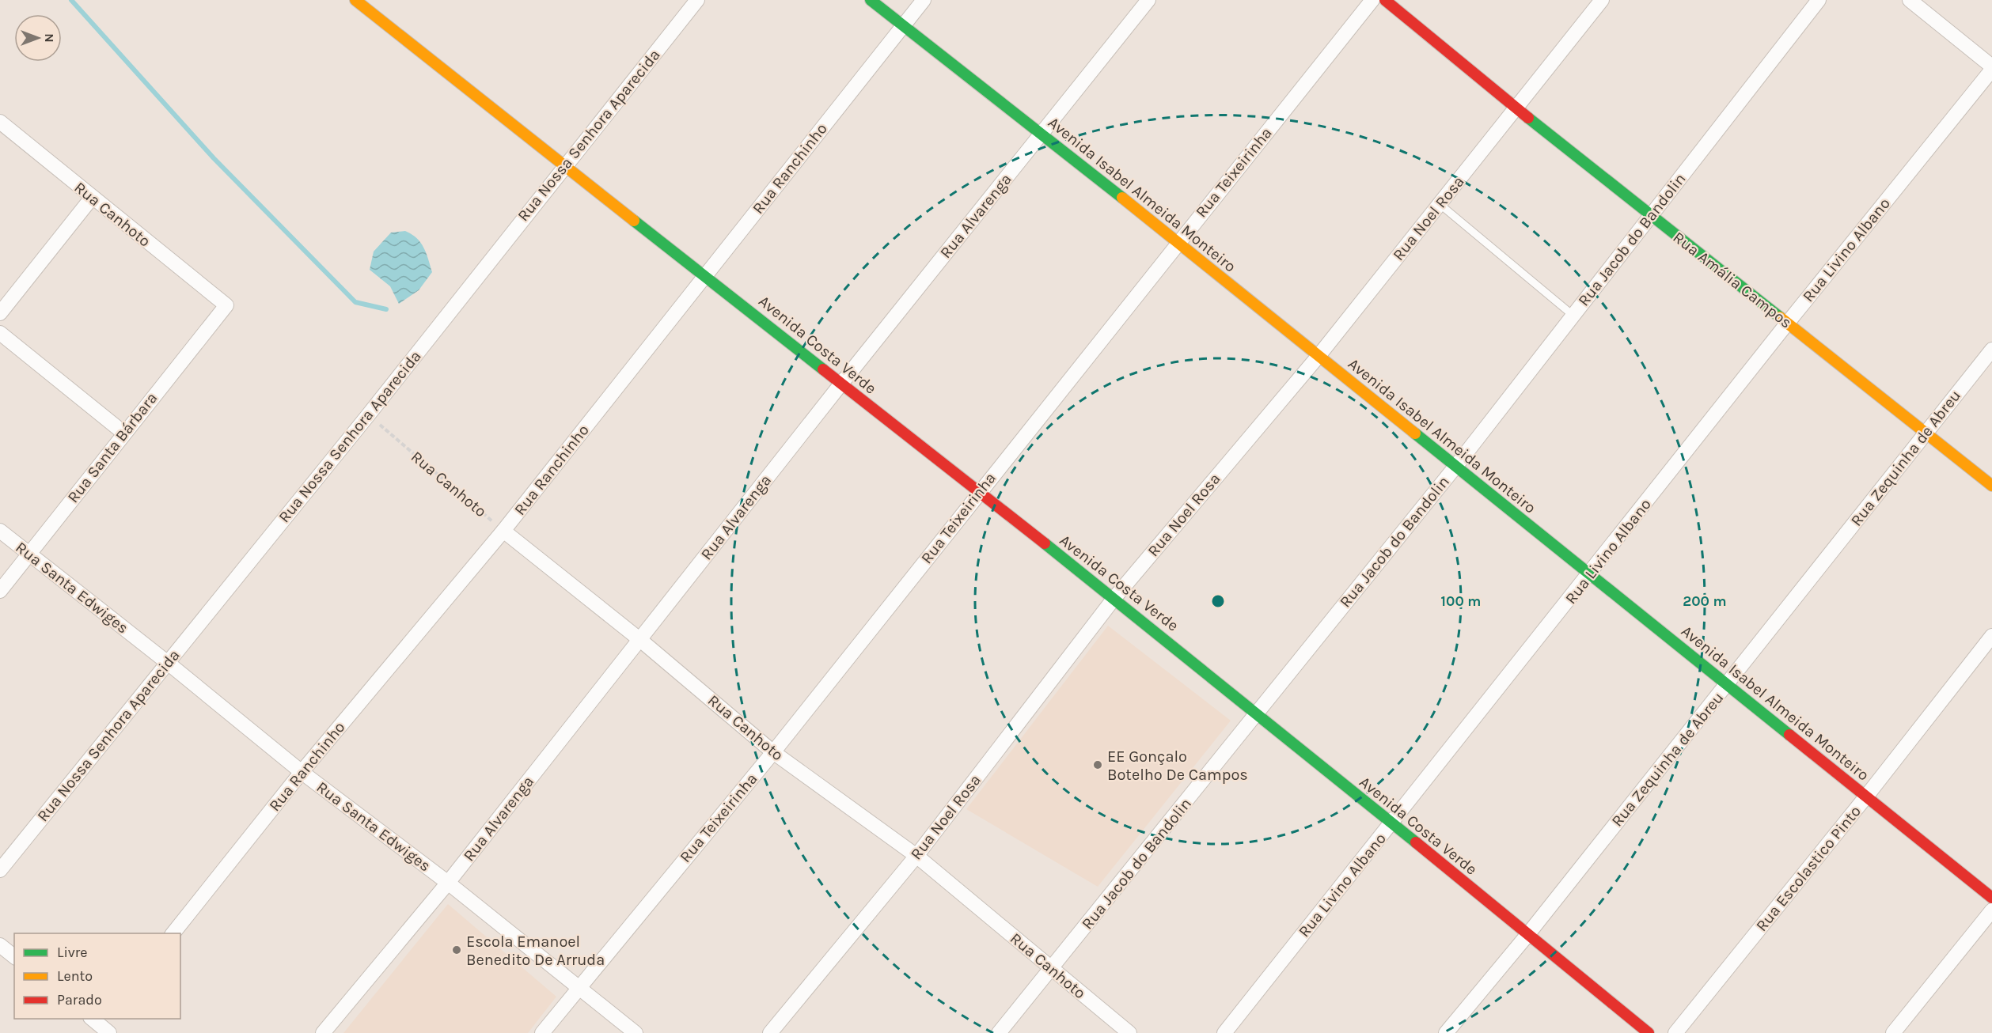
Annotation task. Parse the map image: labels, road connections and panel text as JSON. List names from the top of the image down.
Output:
{
  "streets": {
    "street": [
      "Rua Nossa Senhora Aparecida",
      "Rua Ranchinho",
      "Rua Teixeirinha",
      "Avenida Isabel Almeida Monteiro",
      "Rua Canhoto",
      "Rua Alvarenga",
      "Rua Noel Rosa",
      "Rua Jacob do Bandolin",
      "Rua Livino Albano",
      "Rua Amália Campos",
      "Avenida Costa Verde",
      "Rua Santa Bárbara",
      "Rua Zequinha de Abreu",
      "Rua Santa Edwiges",
      "Rua Escolastico Pinto"
    ]
  },
  "crossings": [
    ["Rua Nossa Senhora Aparecida", "Rua Canhoto"],
    ["Rua Nossa Senhora Aparecida", "Avenida Costa Verde"],
    ["Rua Nossa Senhora Aparecida", "Rua Santa Edwiges"],
    ["Rua Ranchinho", "Avenida Isabel Almeida Monteiro"],
    ["Rua Ranchinho", "Rua Canhoto"],
    ["Rua Ranchinho", "Avenida Costa Verde"],
    ["Rua Ranchinho", "Rua Santa Edwiges"],
    ["Rua Teixeirinha", "Avenida Isabel Almeida Monteiro"],
    ["Rua Teixeirinha", "Rua Canhoto"],
    ["Rua Teixeirinha", "Avenida Costa Verde"],
    ["Rua Teixeirinha", "Rua Santa Edwiges"],
    ["Avenida Isabel Almeida Monteiro", "Rua Alvarenga"],
    ["Avenida Isabel Almeida Monteiro", "Rua Noel Rosa"],
    ["Avenida Isabel Almeida Monteiro", "Rua Jacob do Bandolin"],
    ["Avenida Isabel Almeida Monteiro", "Rua Livino Albano"],
    ["Avenida Isabel Almeida Monteiro", "Rua Zequinha de Abreu"],
    ["Avenida Isabel Almeida Monteiro", "Rua Escolastico Pinto"],
    ["Rua Canhoto", "Rua Alvarenga"],
    ["Rua Canhoto", "Rua Noel Rosa"],
    ["Rua Canhoto", "Rua Jacob do Bandolin"],
    ["Rua Canhoto", "Rua Santa Bárbara"],
    ["Rua Alvarenga", "Avenida Costa Verde"],
    ["Rua Alvarenga", "Rua Santa Edwiges"],
    ["Rua Noel Rosa", "Rua Amália Campos"],
    ["Rua Noel Rosa", "Avenida Costa Verde"],
    ["Rua Jacob do Bandolin", "Rua Amália Campos"],
    ["Rua Jacob do Bandolin", "Avenida Costa Verde"],
    ["Rua Livino Albano", "Rua Amália Campos"],
    ["Rua Livino Albano", "Avenida Costa Verde"],
    ["Rua Amália Campos", "Rua Zequinha de Abreu"],
    ["Avenida Costa Verde", "Rua Zequinha de Abreu"],
    ["Rua Santa Bárbara", "Rua Santa Edwiges"]
  ],
  "places": ["EE Gonçalo Botelho De Campos", "Escola Emanoel Benedito De Arruda"],
  "legend": ["Livre", "Lento", "Parado"],
  "north": "right",
  "rings": ["100 m", "200 m"]
}
